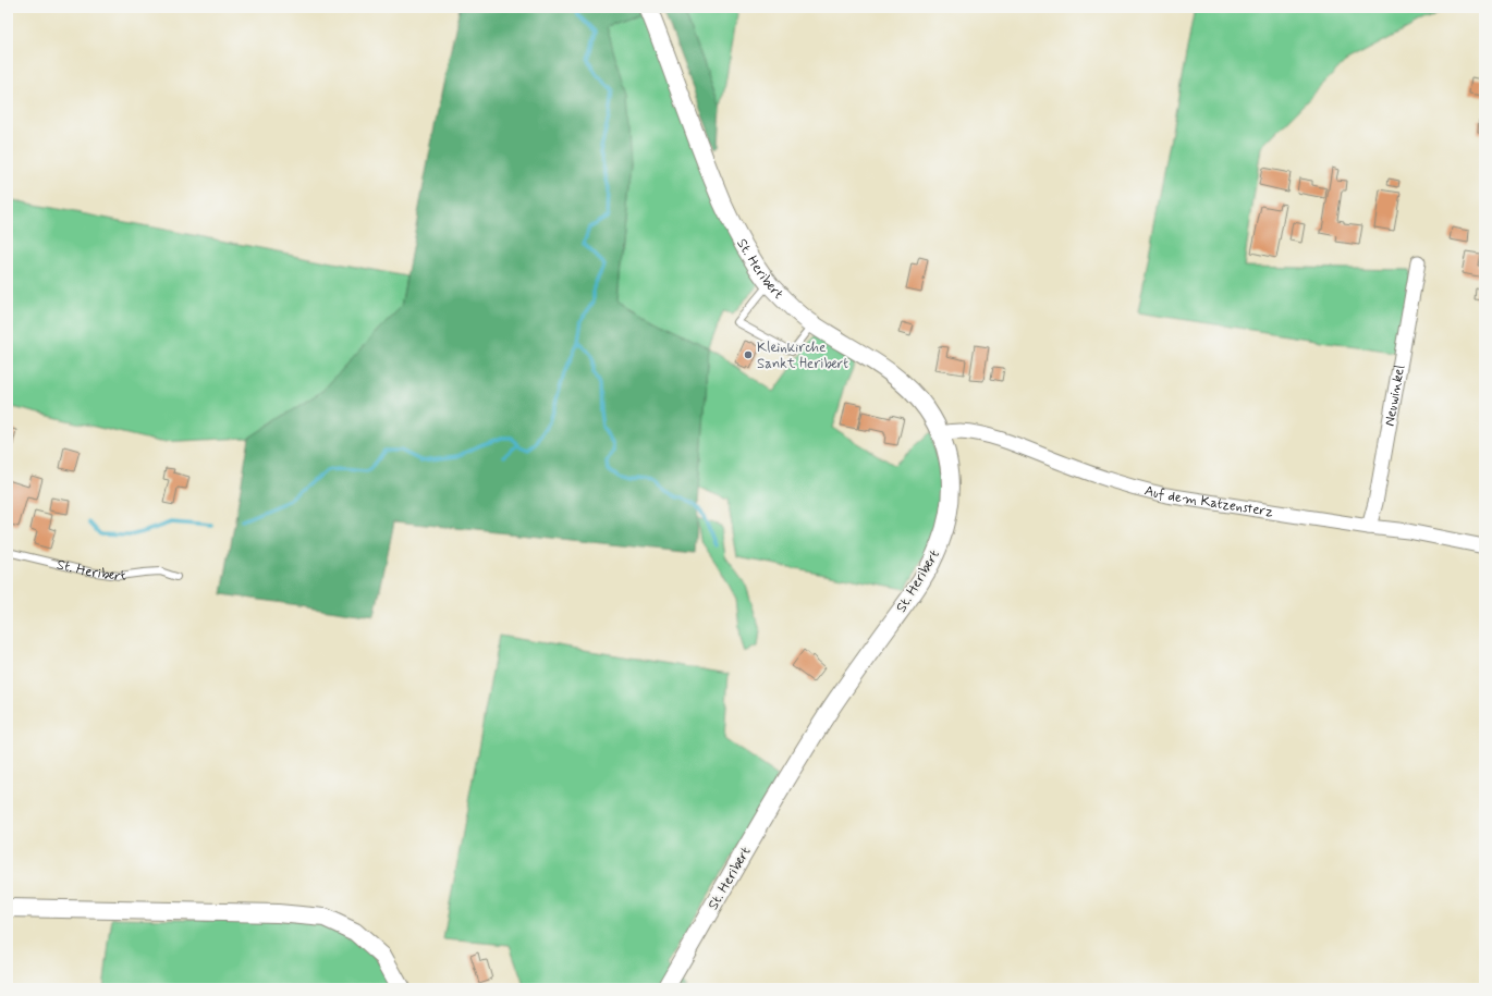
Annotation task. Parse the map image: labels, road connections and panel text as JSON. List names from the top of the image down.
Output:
{
  "streets": {
    "street": ["St. Heribert", "Neuwinkel", "Auf dem Katzensterz"]
  },
  "crossings": [
    ["St. Heribert", "Auf dem Katzensterz"],
    ["Neuwinkel", "Auf dem Katzensterz"]
  ],
  "places": ["Kleinkirche Sankt Heribert"]
}
